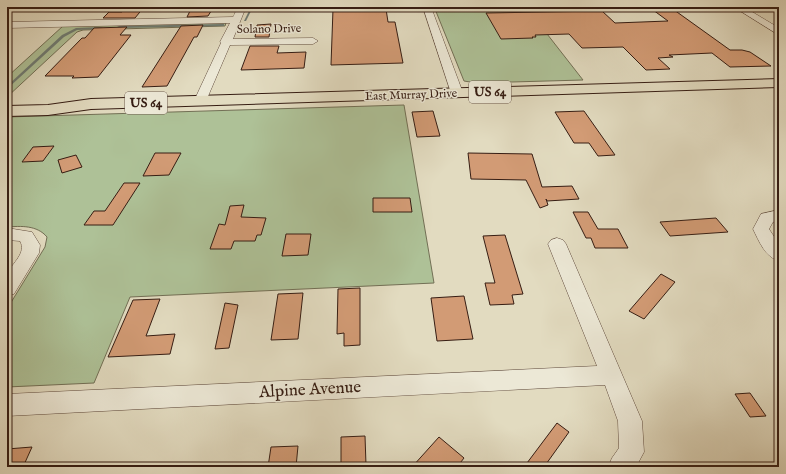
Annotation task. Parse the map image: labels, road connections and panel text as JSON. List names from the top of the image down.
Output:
{
  "streets": {
    "highway": ["US 64", "East Murray Drive"],
    "street": ["Solano Drive", "Alpine Avenue"]
  }
}
